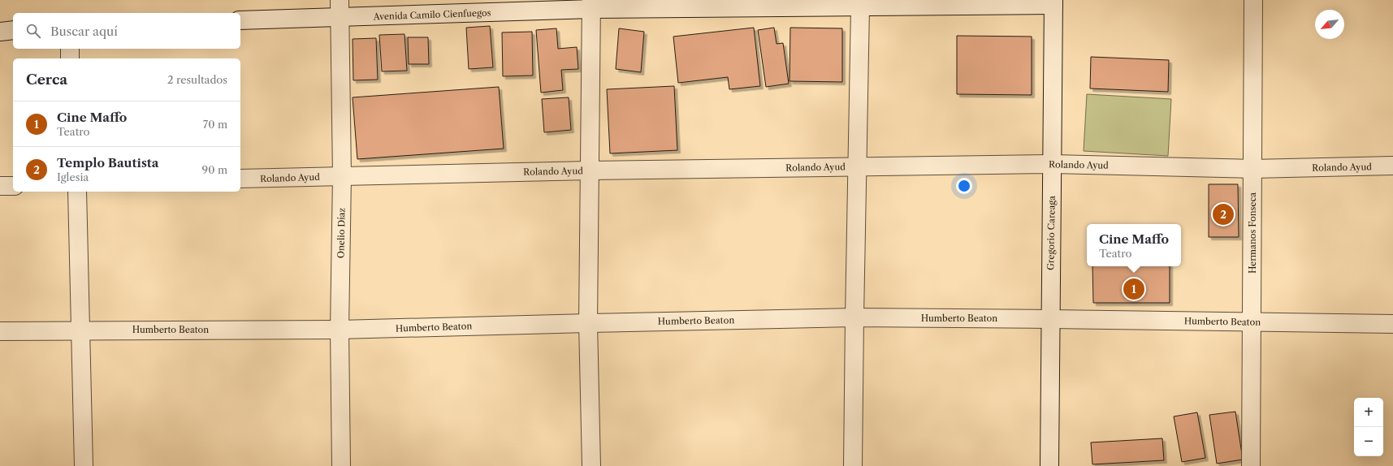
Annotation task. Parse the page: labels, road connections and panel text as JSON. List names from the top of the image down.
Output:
{
  "streets": {
    "street": [
      "Avenida Camilo Cienfuegos",
      "Rolando Ayud",
      "Onelio Díaz",
      "Gregorio Careaga",
      "Hermanos Fonseca",
      "Humberto Beaton"
    ]
  },
  "crossings": [
    ["Avenida Camilo Cienfuegos", "Onelio Díaz"],
    ["Avenida Camilo Cienfuegos", "Gregorio Careaga"],
    ["Rolando Ayud", "Onelio Díaz"],
    ["Rolando Ayud", "Gregorio Careaga"],
    ["Rolando Ayud", "Hermanos Fonseca"],
    ["Onelio Díaz", "Humberto Beaton"],
    ["Gregorio Careaga", "Humberto Beaton"],
    ["Hermanos Fonseca", "Humberto Beaton"]
  ],
  "north": "bottom left",
  "page": {
    "search": "Buscar aquí",
    "heading": ["Cerca", "2 resultados"],
    "list": [
      {
        "mark": "1",
        "name": "Cine Maffo",
        "note": "Teatro",
        "value": "70 m"
      },
      {
        "mark": "2",
        "name": "Templo Bautista",
        "note": "Iglesia",
        "value": "90 m"
      }
    ],
    "pins": ["2", "1"],
    "popup": ["Cine Maffo", "Teatro"],
    "map_buttons": ["+", "−"]
  }
}
